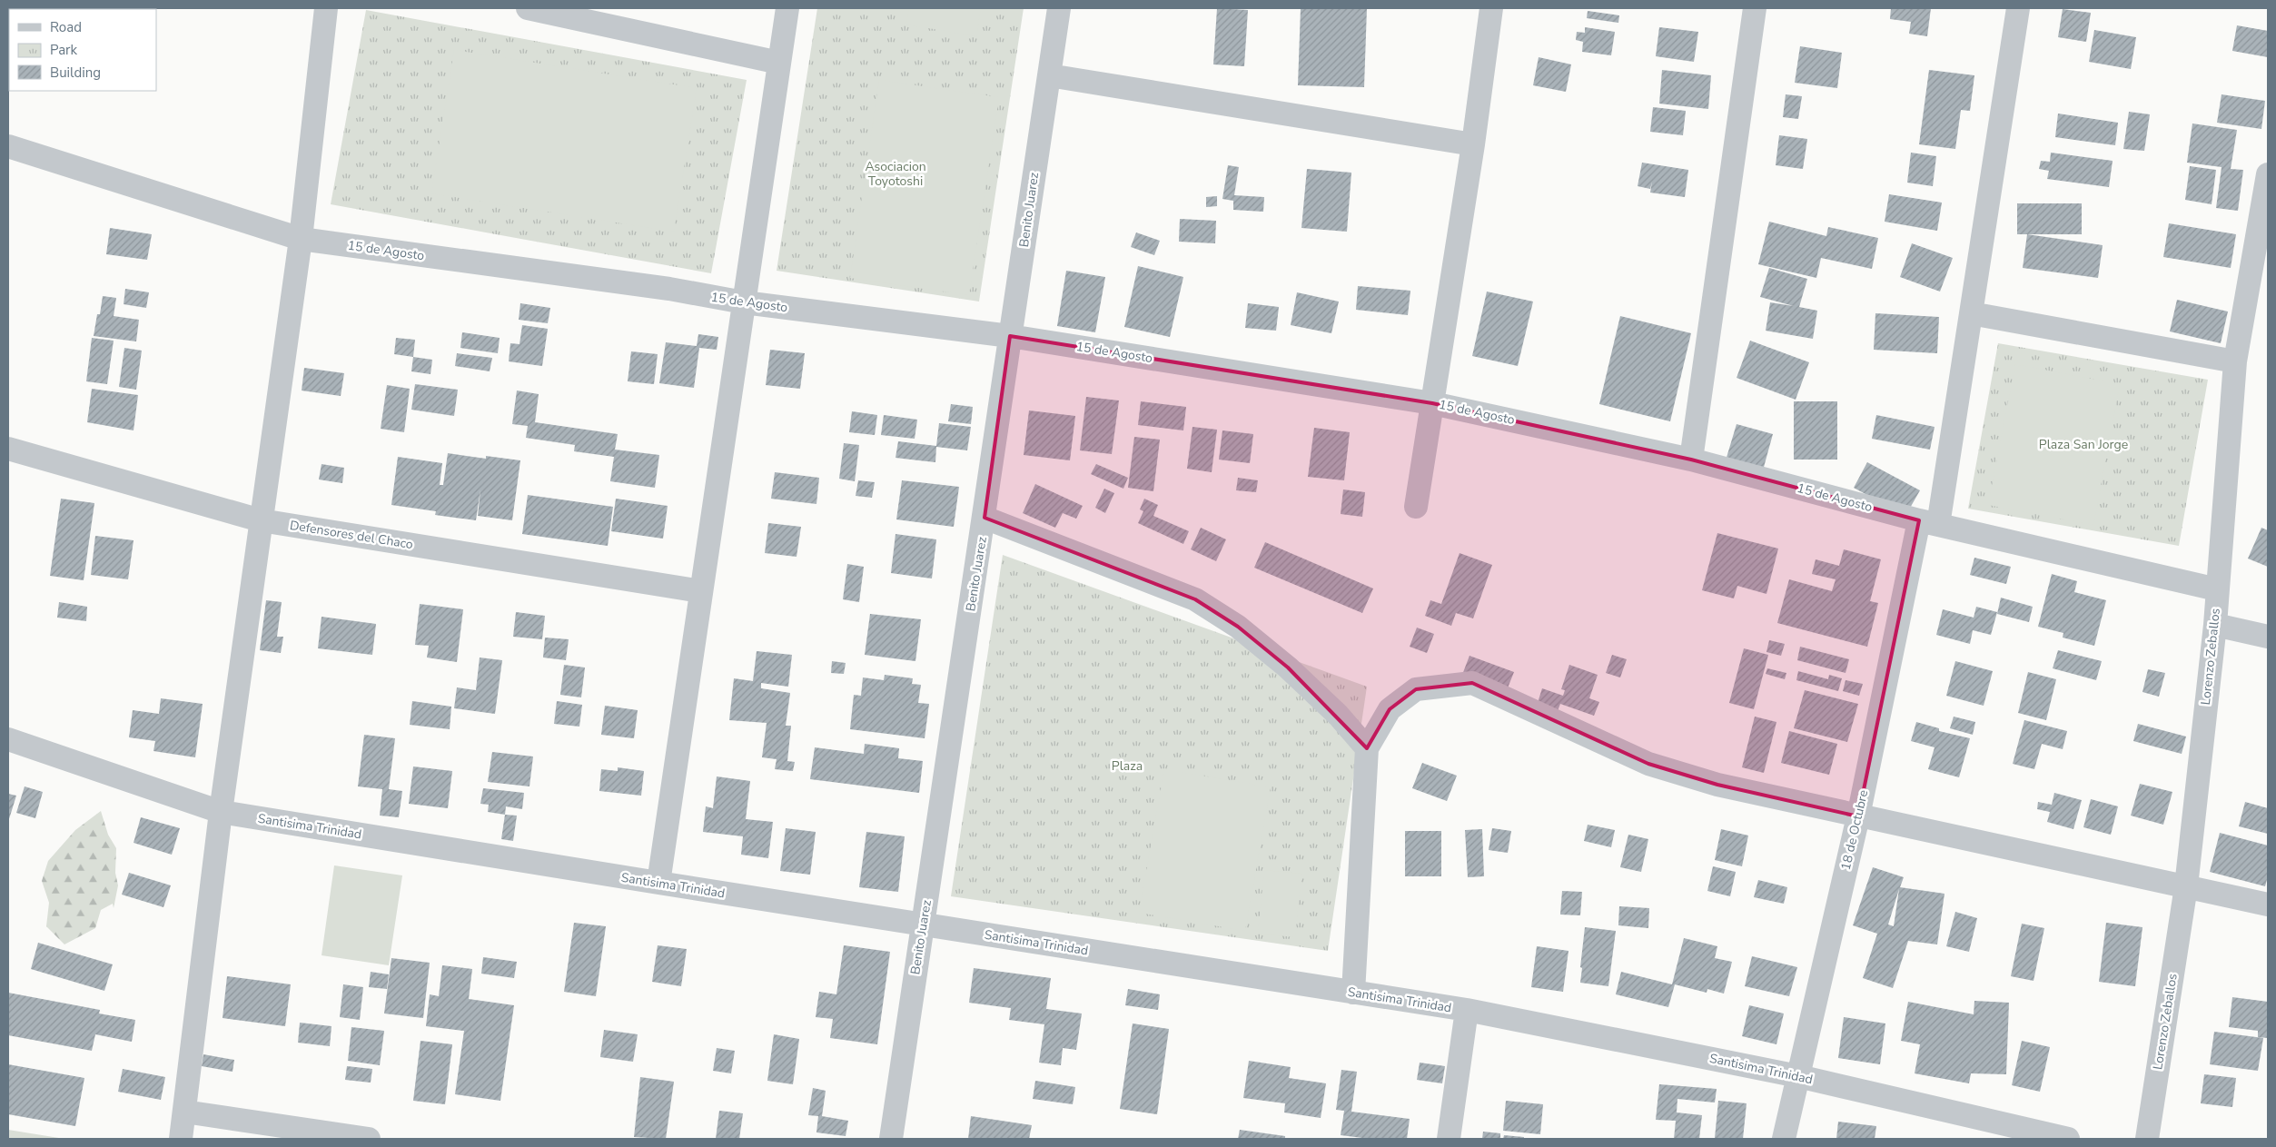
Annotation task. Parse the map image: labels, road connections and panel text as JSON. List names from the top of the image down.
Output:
{
  "streets": {
    "street": [
      "Benito Juarez",
      "15 de Agosto",
      "Defensores del Chaco",
      "Lorenzo Zeballos",
      "Santisima Trinidad",
      "18 de Octubre"
    ]
  },
  "crossings": [
    ["Benito Juarez", "15 de Agosto"],
    ["Benito Juarez", "Santisima Trinidad"],
    ["15 de Agosto", "Lorenzo Zeballos"],
    ["15 de Agosto", "18 de Octubre"],
    ["Santisima Trinidad", "18 de Octubre"]
  ],
  "parks": ["Asociacion Toyotoshi", "Plaza San Jorge", "Plaza"],
  "legend": ["Road", "Park", "Building"]
}
